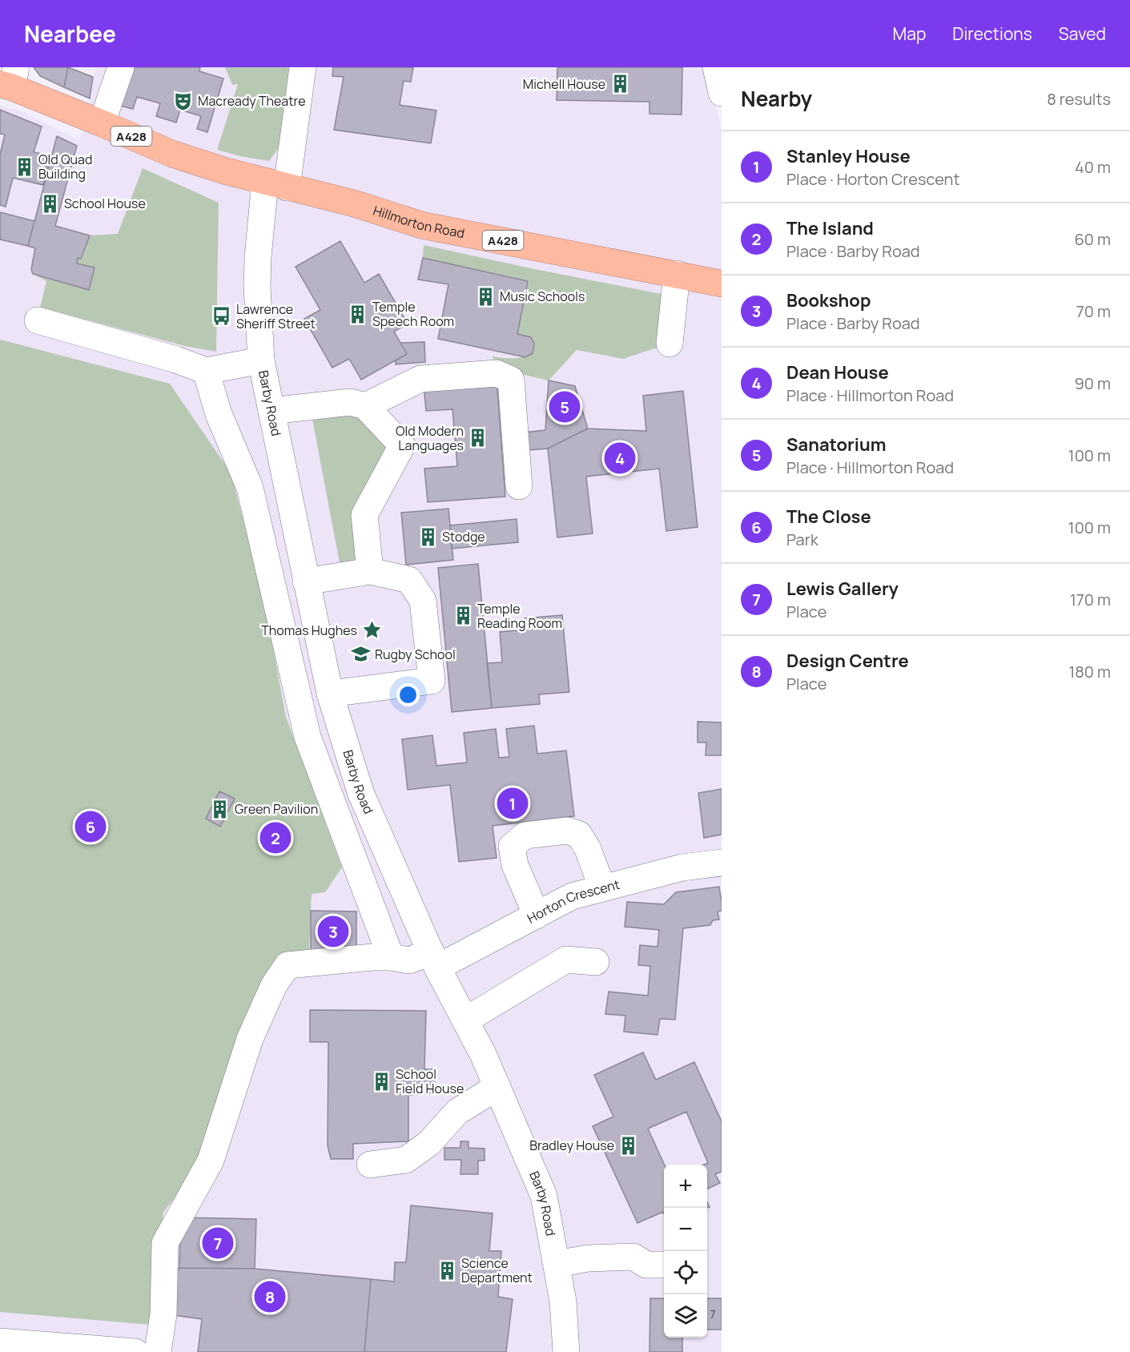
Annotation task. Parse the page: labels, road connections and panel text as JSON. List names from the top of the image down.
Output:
{
  "streets": {
    "highway": ["A428", "Hillmorton Road"],
    "street": ["Barby Road", "Horton Crescent"]
  },
  "crossings": [
    ["A428", "Hillmorton Road"],
    ["A428", "Barby Road"],
    ["Hillmorton Road", "Barby Road"],
    ["Barby Road", "Horton Crescent"]
  ],
  "places": {
    "building": [
      "Michell House",
      "Old Quad Building",
      "School House",
      "Music Schools",
      "Temple Speech Room",
      "Old Modern Languages",
      "Stodge",
      "Temple Reading Room",
      "Green Pavilion",
      "School Field House",
      "Bradley House",
      "Science Department"
    ],
    "theatre": ["Macready Theatre"],
    "bus stop": ["Lawrence Sheriff Street"],
    "place": ["Thomas Hughes"],
    "school or university": ["Rugby School"]
  },
  "house_numbers": ["7"],
  "page": {
    "header": "Nearbee",
    "nav": ["Map", "Directions", "Saved"],
    "heading": ["Nearby", "8 results"],
    "list": [
      {
        "mark": "1",
        "name": "Stanley House",
        "note": "Place · Horton Crescent",
        "value": "40 m"
      },
      {
        "mark": "2",
        "name": "The Island",
        "note": "Place · Barby Road",
        "value": "60 m"
      },
      {
        "mark": "3",
        "name": "Bookshop",
        "note": "Place · Barby Road",
        "value": "70 m"
      },
      {
        "mark": "4",
        "name": "Dean House",
        "note": "Place · Hillmorton Road",
        "value": "90 m"
      },
      {
        "mark": "5",
        "name": "Sanatorium",
        "note": "Place · Hillmorton Road",
        "value": "100 m"
      },
      {
        "mark": "6",
        "name": "The Close",
        "note": "Park",
        "value": "100 m"
      },
      {
        "mark": "7",
        "name": "Lewis Gallery",
        "note": "Place",
        "value": "170 m"
      },
      {
        "mark": "8",
        "name": "Design Centre",
        "note": "Place",
        "value": "180 m"
      }
    ],
    "pins": [
      "5",
      "4",
      "1",
      "6",
      "2",
      "3",
      "7",
      "8"
    ],
    "map_buttons": ["+", "−"]
  }
}
